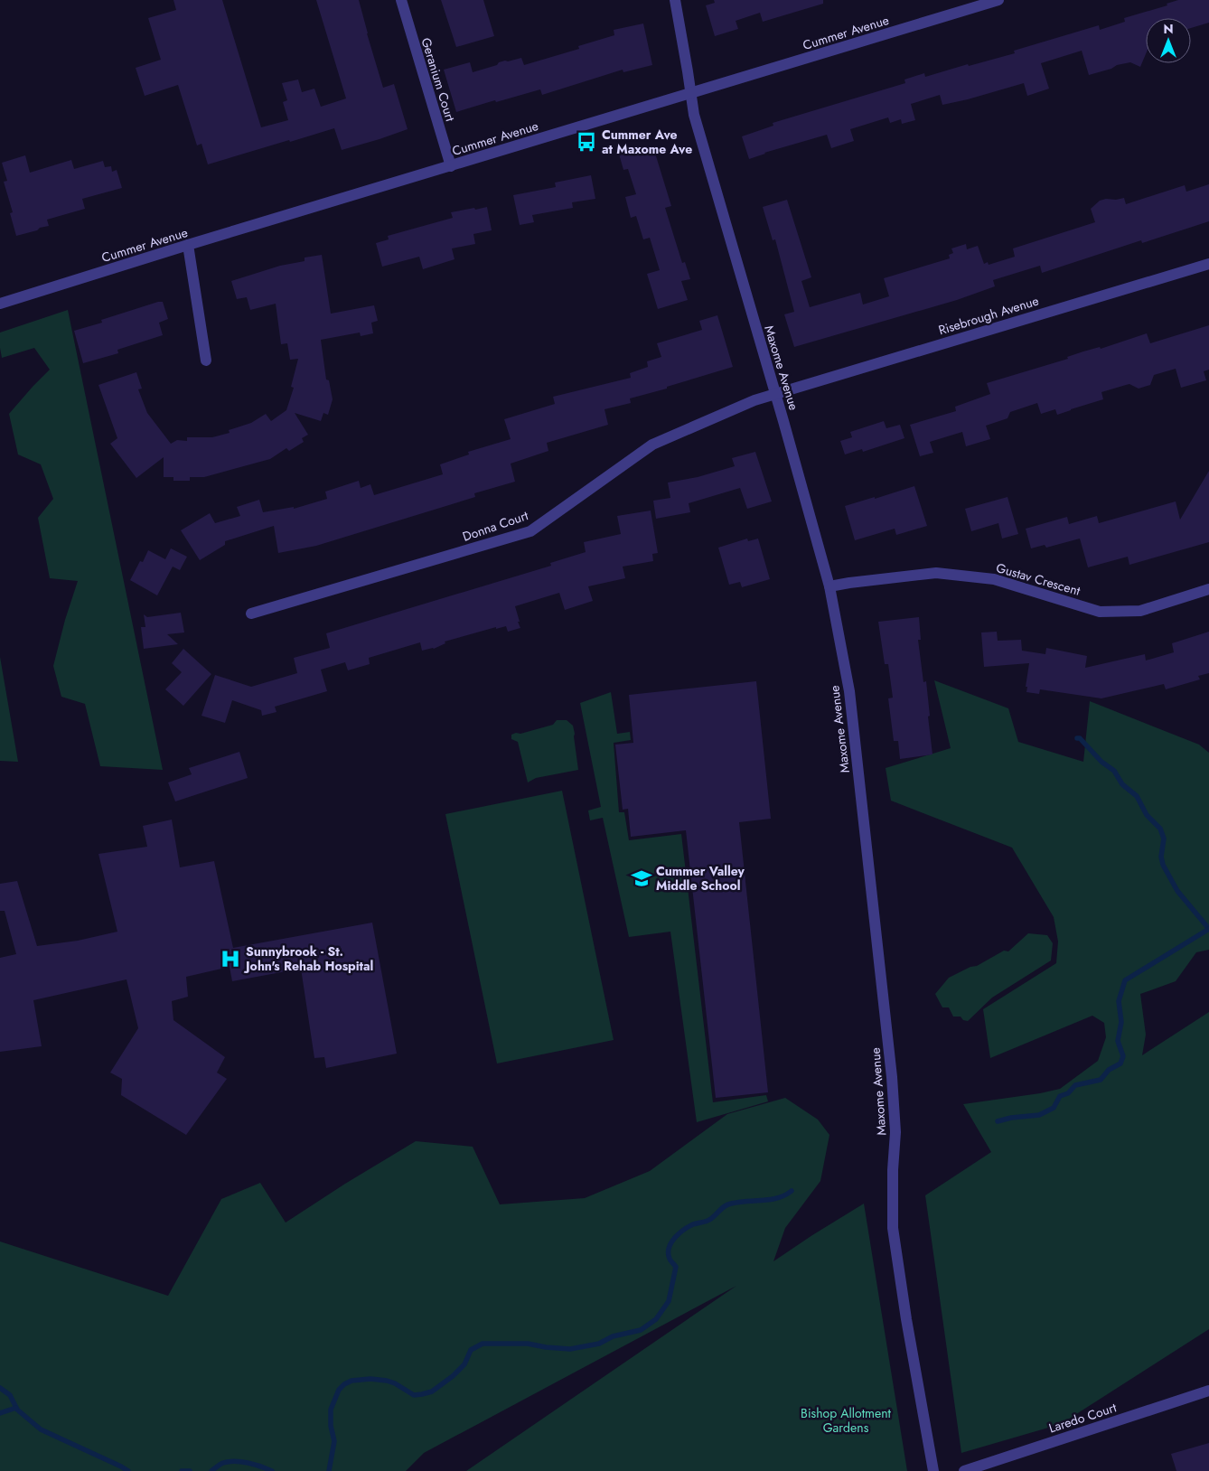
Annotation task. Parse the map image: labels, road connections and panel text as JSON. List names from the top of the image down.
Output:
{
  "streets": {
    "street": [
      "Cummer Avenue",
      "Geranium Court",
      "Risebrough Avenue",
      "Maxome Avenue",
      "Donna Court",
      "Gustav Crescent",
      "Laredo Court"
    ]
  },
  "crossings": [
    ["Cummer Avenue", "Geranium Court"],
    ["Cummer Avenue", "Maxome Avenue"],
    ["Risebrough Avenue", "Maxome Avenue"],
    ["Risebrough Avenue", "Donna Court"],
    ["Maxome Avenue", "Donna Court"],
    ["Maxome Avenue", "Gustav Crescent"]
  ],
  "parks": ["Bishop Allotment Gardens"],
  "places": {
    "bus stop": ["Cummer Ave at Maxome Ave"],
    "school or university": ["Cummer Valley Middle School"],
    "hospital": ["Sunnybrook - St. John's Rehab Hospital"]
  },
  "north": "top"
}
